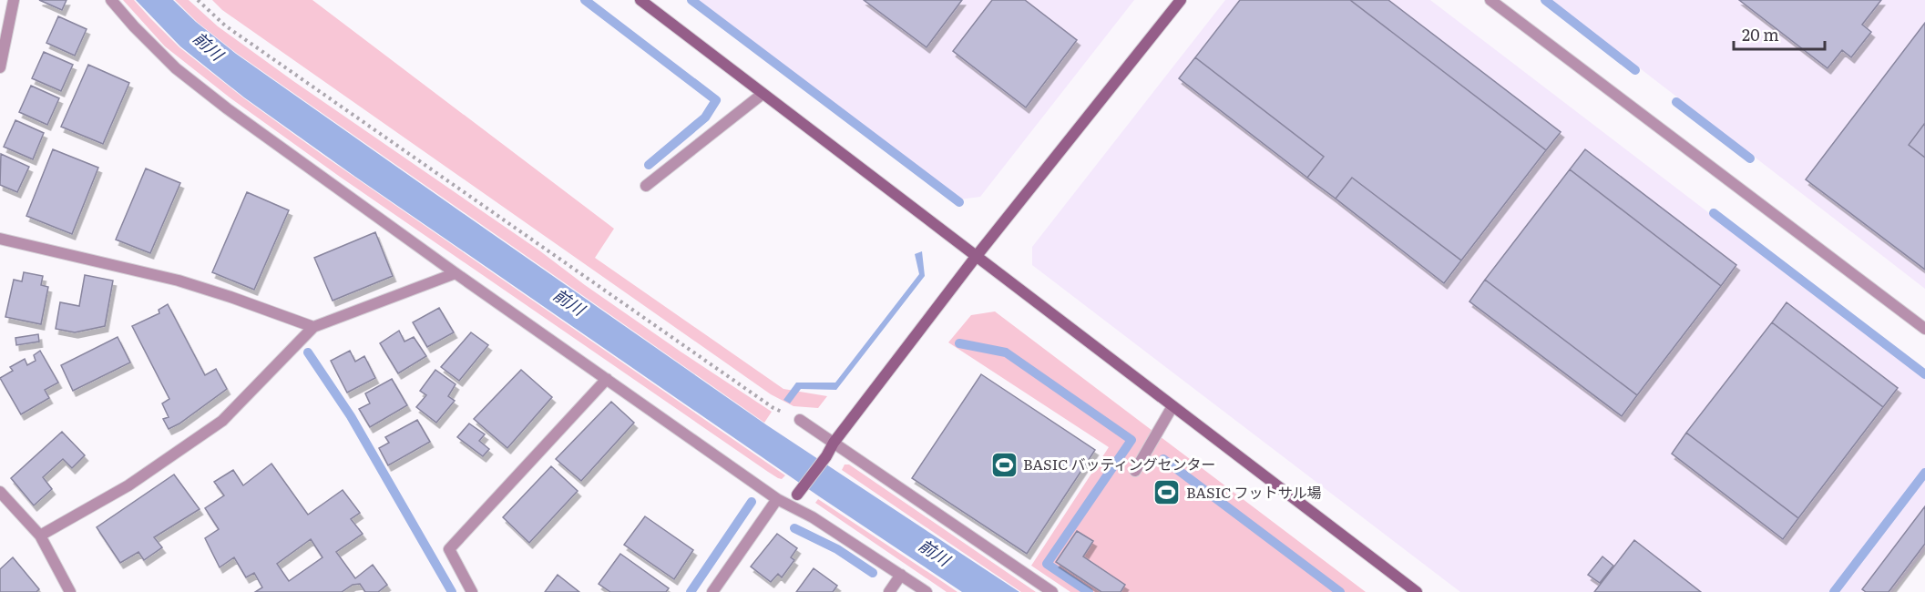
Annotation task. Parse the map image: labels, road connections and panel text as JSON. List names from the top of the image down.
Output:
{
  "water": ["前川"],
  "places": {
    "sports": ["BASIC バッティングセンター", "BASIC フットサル場"]
  },
  "scale_bar": "20 m"
}
